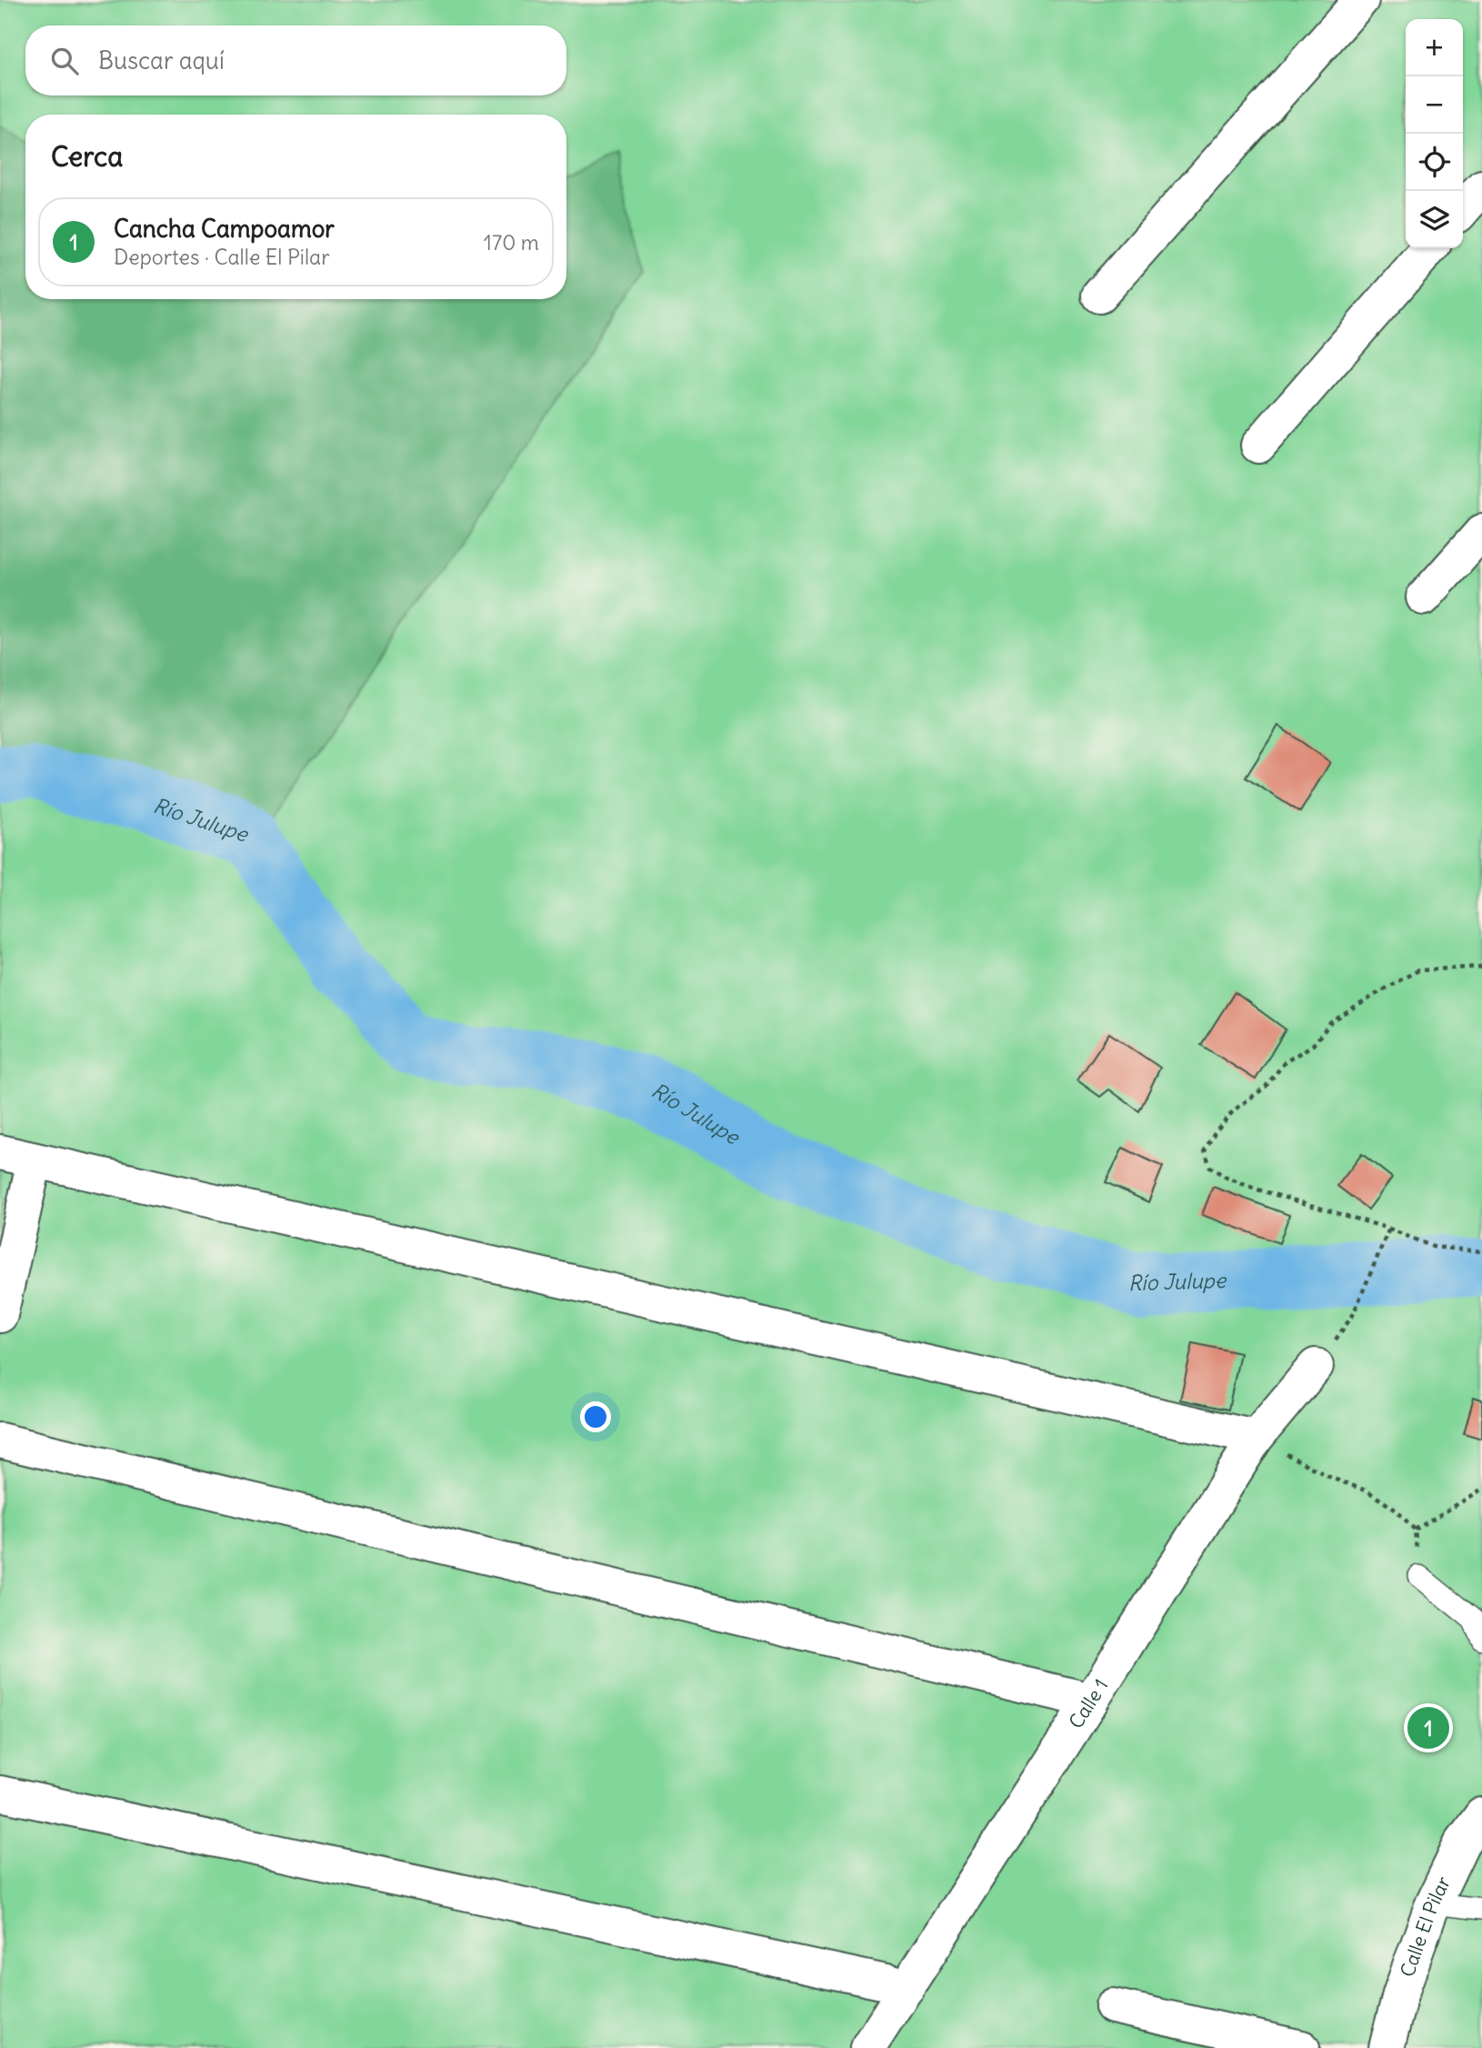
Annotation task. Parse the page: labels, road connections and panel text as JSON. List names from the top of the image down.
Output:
{
  "streets": {
    "street": ["Calle 1", "Calle El Pilar"]
  },
  "water": ["Río Julupe"],
  "page": {
    "map_buttons": ["+", "−"],
    "search": "Buscar aquí",
    "heading": "Cerca",
    "list": [
      {
        "mark": "1",
        "name": "Cancha Campoamor",
        "note": "Deportes · Calle El Pilar",
        "value": "170 m"
      }
    ],
    "pins": "1"
  }
}
